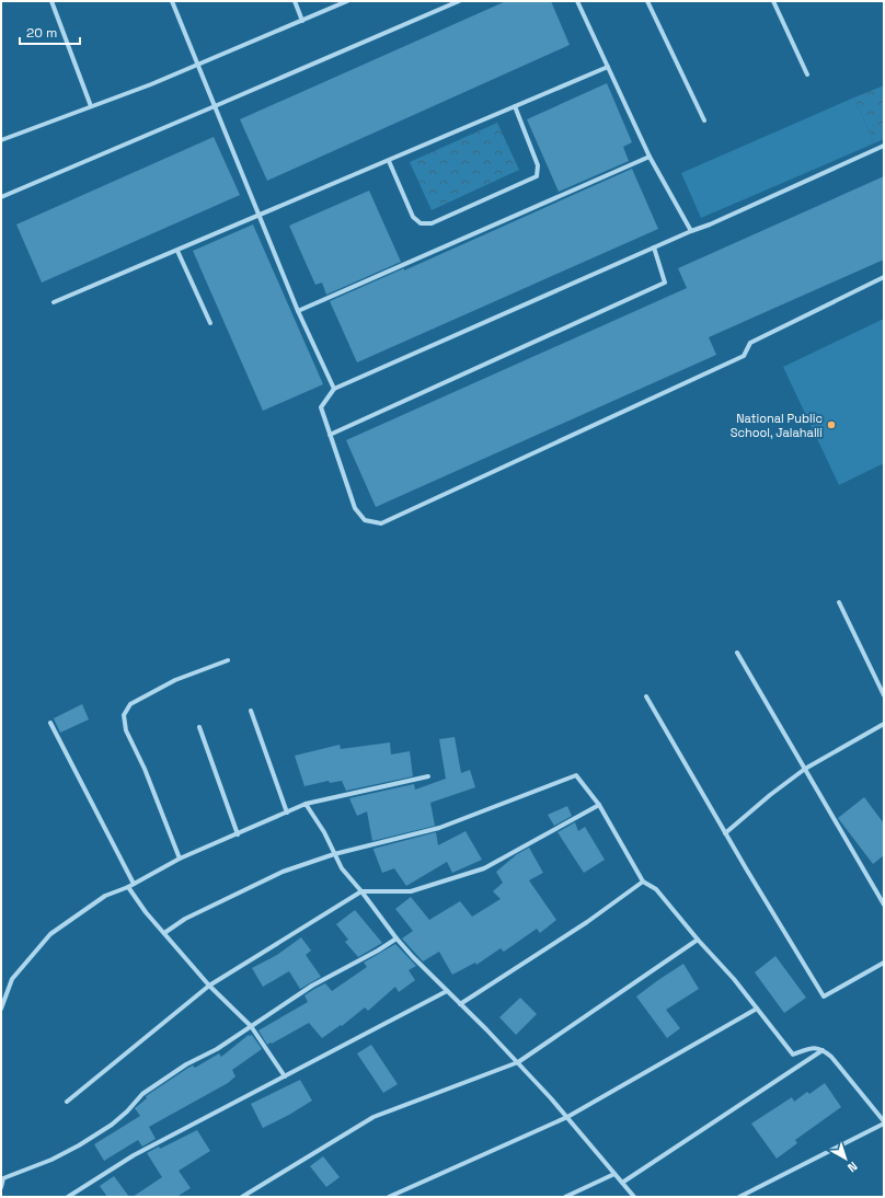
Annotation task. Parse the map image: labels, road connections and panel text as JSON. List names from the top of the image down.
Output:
{
  "places": ["National Public School, Jalahalli"],
  "scale_bar": "20 m",
  "north": "bottom right"
}
